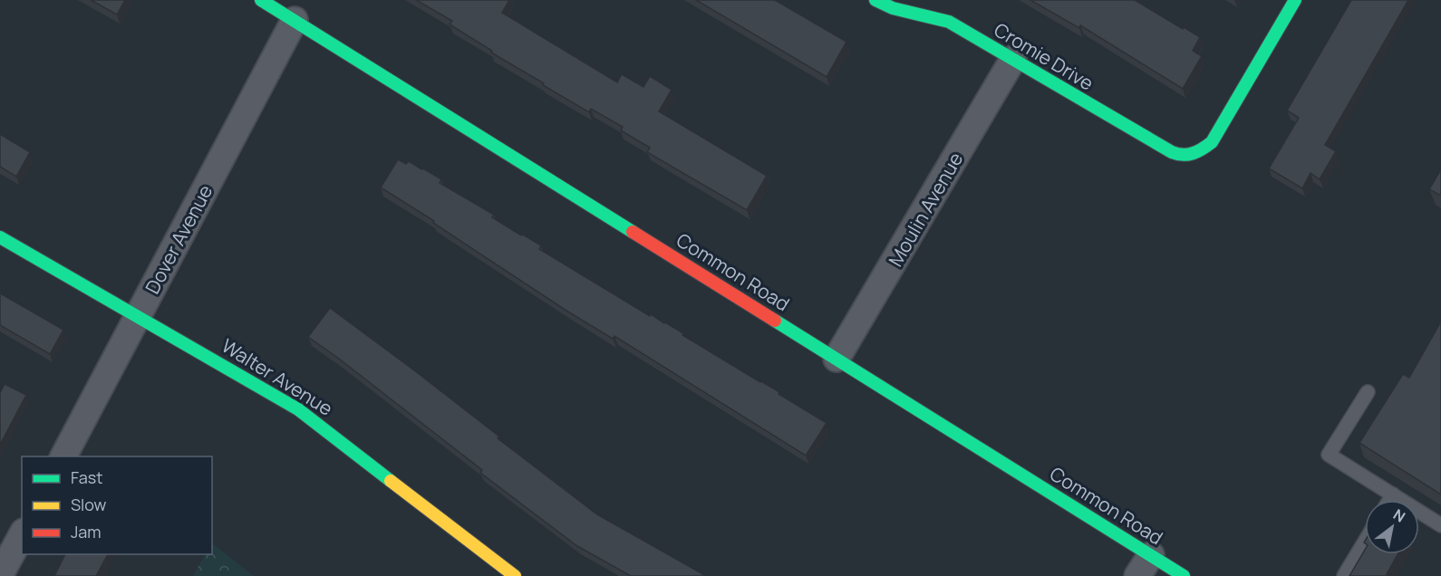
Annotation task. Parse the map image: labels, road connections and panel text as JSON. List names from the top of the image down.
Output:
{
  "streets": {
    "street": [
      "Cromie Drive",
      "Moulin Avenue",
      "Dover Avenue",
      "Common Road",
      "Walter Avenue"
    ]
  },
  "crossings": [
    ["Cromie Drive", "Moulin Avenue"],
    ["Moulin Avenue", "Common Road"],
    ["Dover Avenue", "Common Road"],
    ["Dover Avenue", "Walter Avenue"]
  ],
  "legend": ["Fast", "Slow", "Jam"],
  "north": "top right"
}
